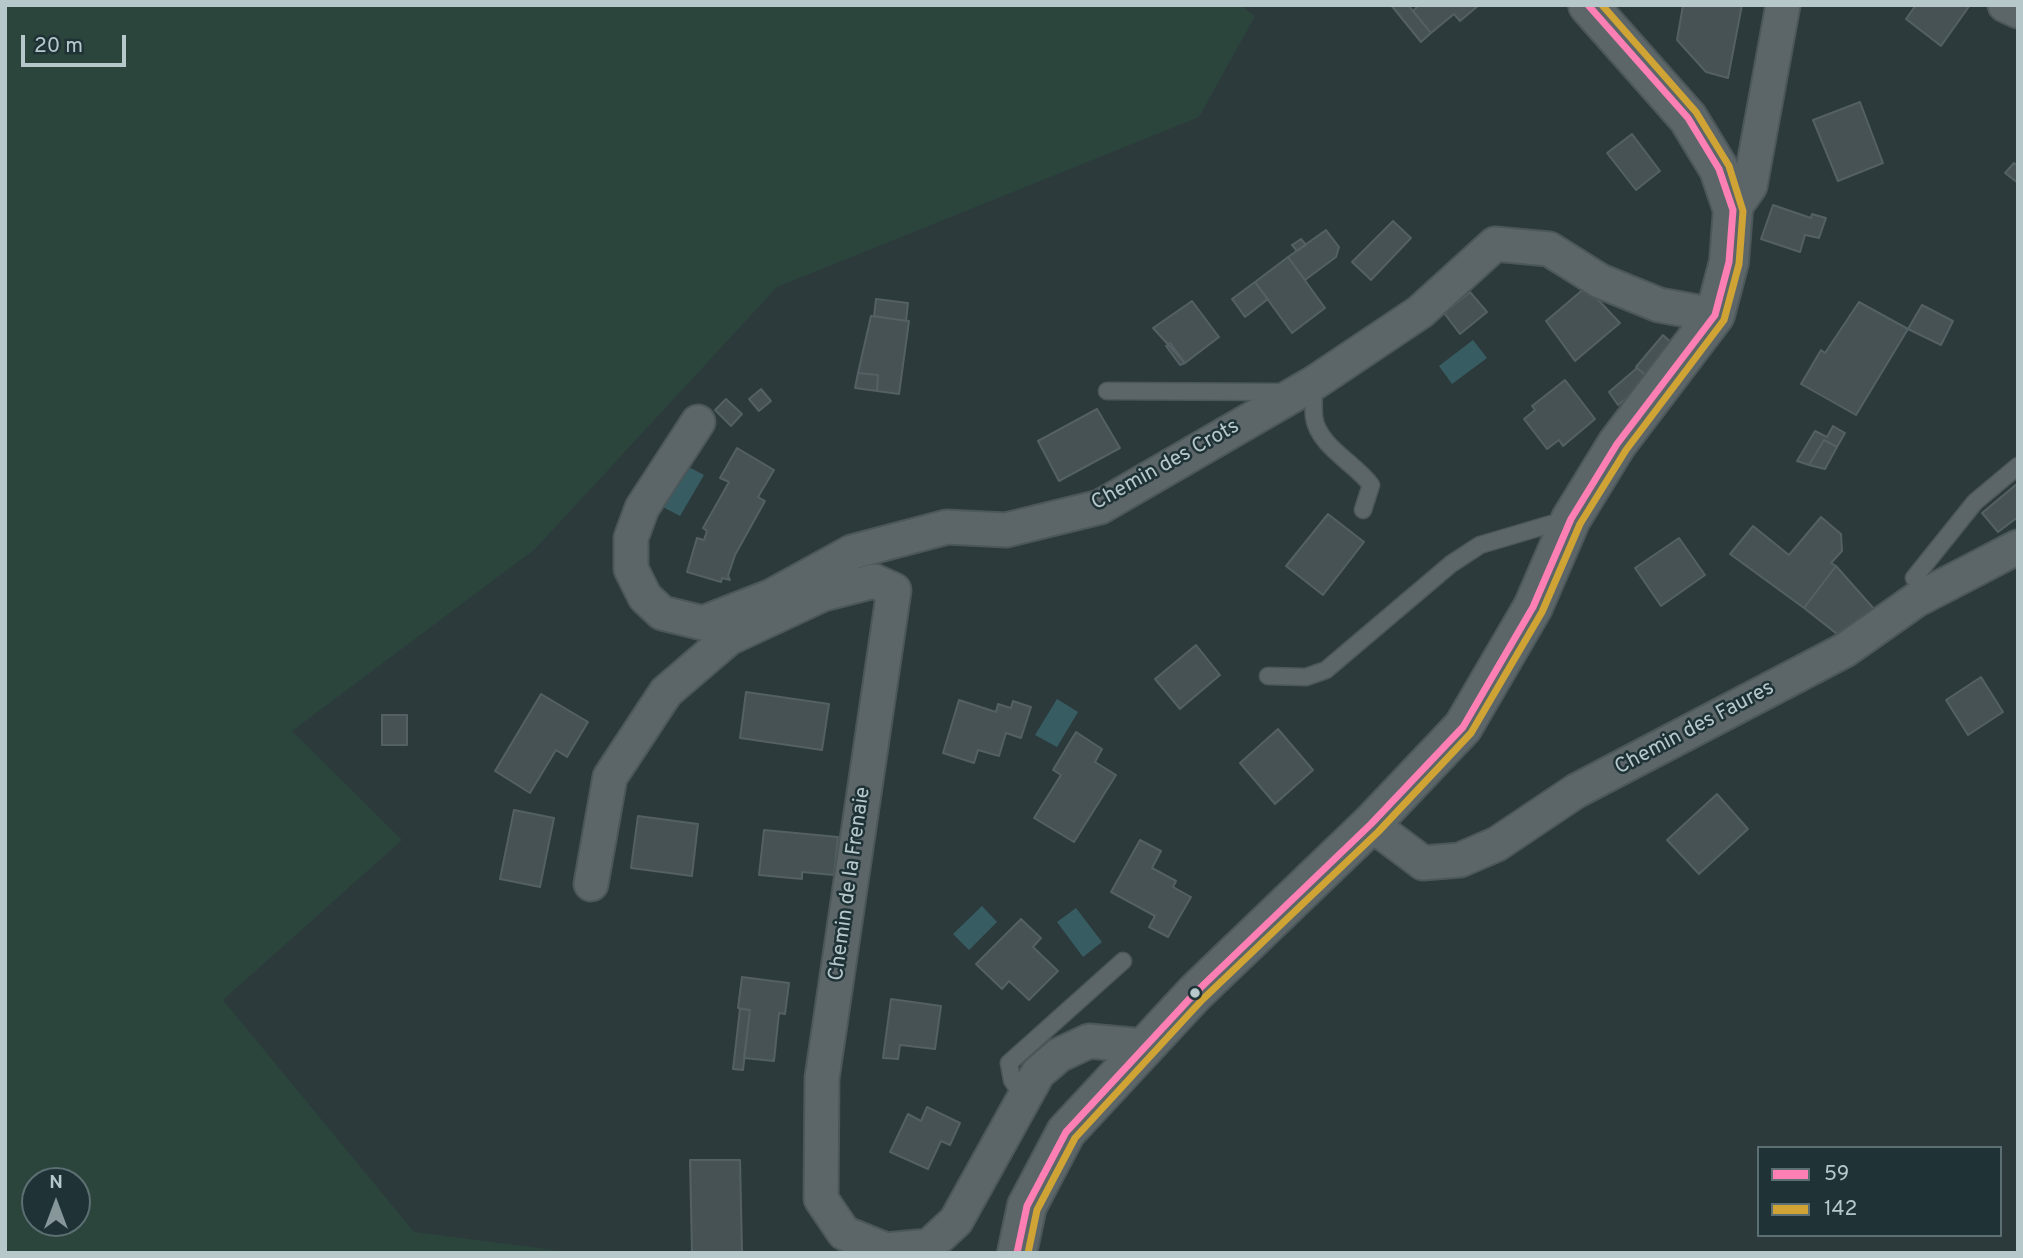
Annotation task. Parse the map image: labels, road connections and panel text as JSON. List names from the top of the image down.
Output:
{
  "streets": {
    "street": ["Chemin des Crots", "Chemin des Faures", "Chemin de la Frenaie"]
  },
  "lines": ["transit line 59", "transit line 142"],
  "legend": ["59", "142"],
  "scale_bar": "20 m",
  "north": "top"
}
